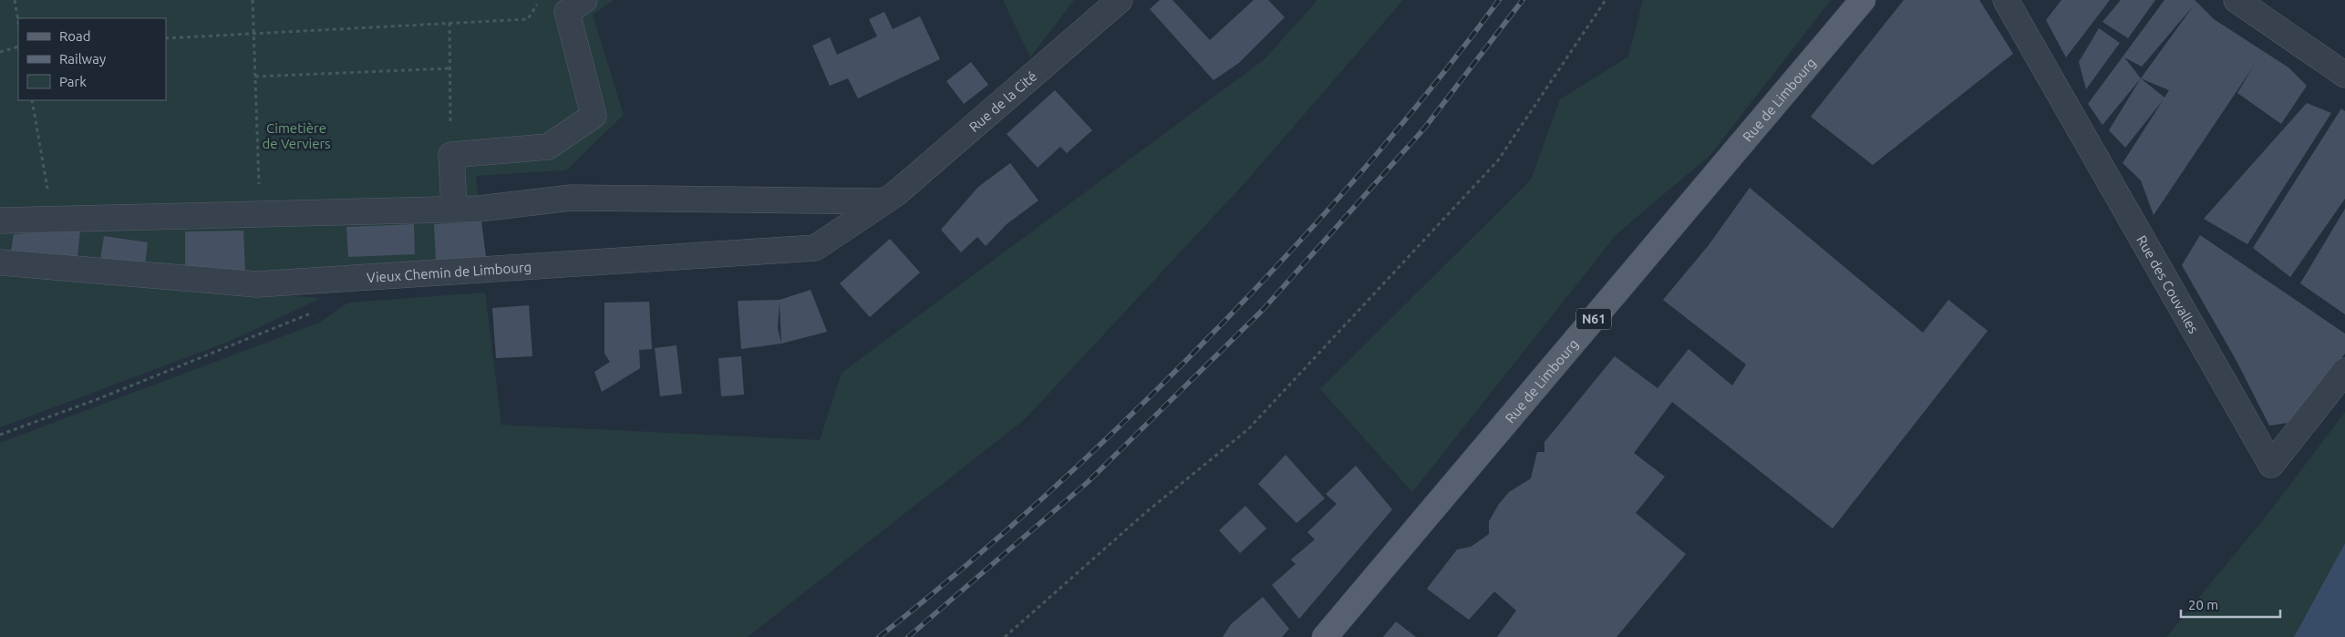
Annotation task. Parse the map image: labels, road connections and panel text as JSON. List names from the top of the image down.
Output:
{
  "streets": {
    "main road": ["Rue de Limbourg", "N61"],
    "street": ["Rue de la Cité", "Vieux Chemin de Limbourg", "Rue des Couvalles"]
  },
  "crossings": [
    ["Rue de la Cité", "Vieux Chemin de Limbourg"]
  ],
  "parks": ["Cimetière de Verviers"],
  "legend": ["Road", "Railway", "Park"],
  "scale_bar": "20 m"
}
